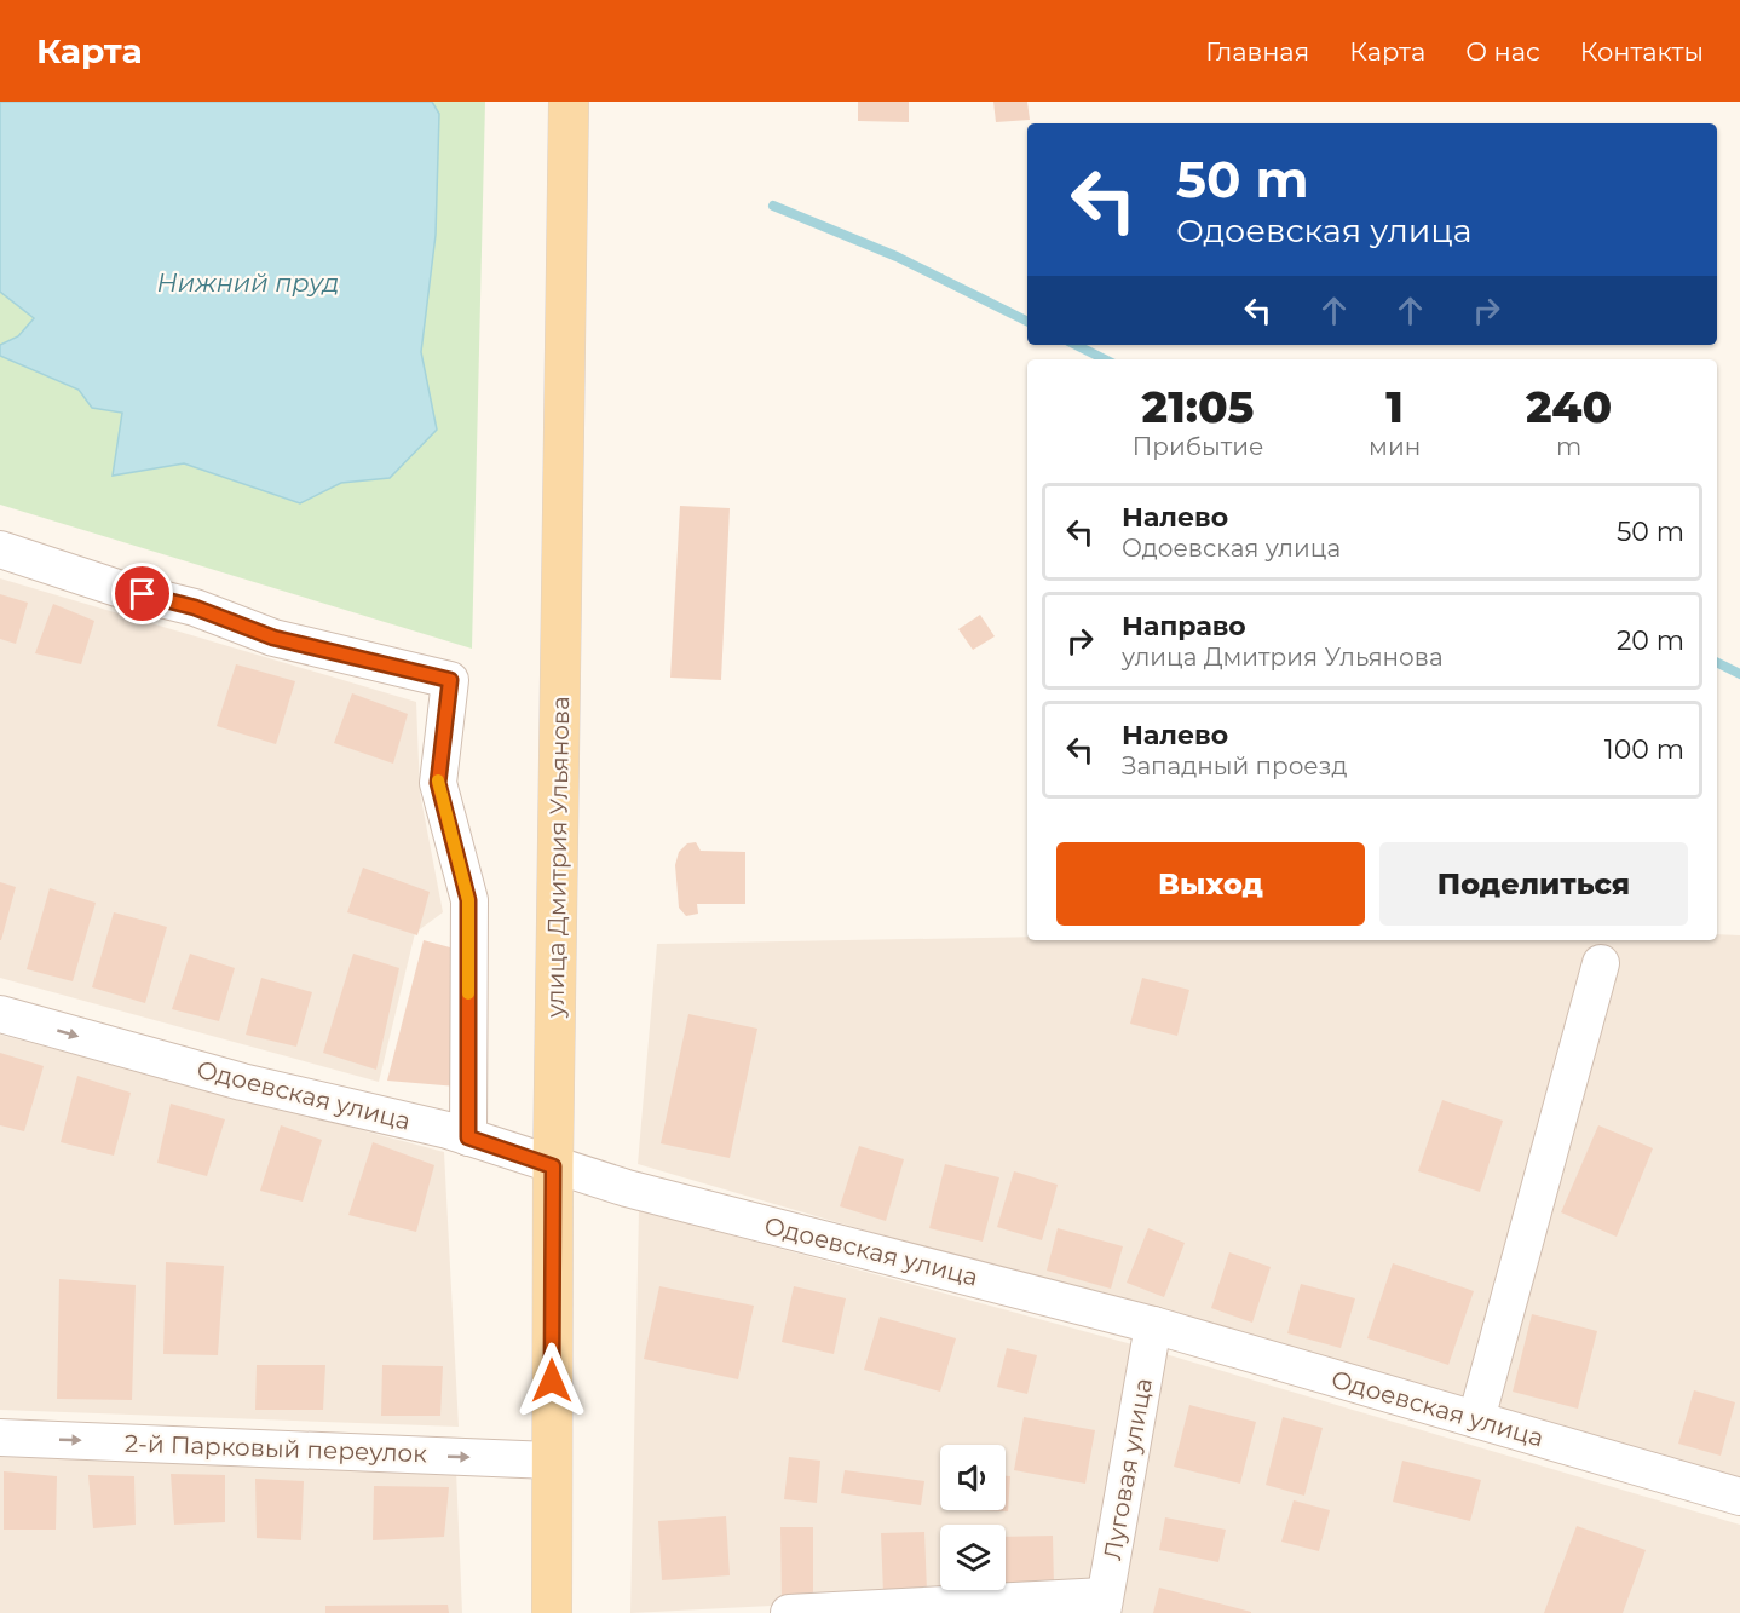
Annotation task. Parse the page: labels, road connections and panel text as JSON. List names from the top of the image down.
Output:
{
  "streets": {
    "main road": ["улица Дмитрия Ульянова"],
    "street": ["Одоевская улица", "2-й Парковый переулок", "Луговая улица"]
  },
  "crossings": [
    ["улица Дмитрия Ульянова", "Одоевская улица"],
    ["улица Дмитрия Ульянова", "2-й Парковый переулок"],
    ["Одоевская улица", "Луговая улица"]
  ],
  "one_way": ["2-й Парковый переулок"],
  "water": ["Нижний пруд"],
  "page": {
    "header": "Карта",
    "nav": [
      "Главная",
      "Карта",
      "О нас",
      "Контакты"
    ],
    "turn": ["50 m", "Одоевская улица"],
    "eta": [
      "21:05",
      "Прибытие",
      "1",
      "мин",
      "240",
      "m"
    ],
    "list": [
      {
        "name": "Налево",
        "note": "Одоевская улица",
        "value": "50 m"
      },
      {
        "name": "Направо",
        "note": "улица Дмитрия Ульянова",
        "value": "20 m"
      },
      {
        "name": "Налево",
        "note": "Западный проезд",
        "value": "100 m"
      }
    ],
    "buttons": ["Выход", "Поделиться"]
  }
}
